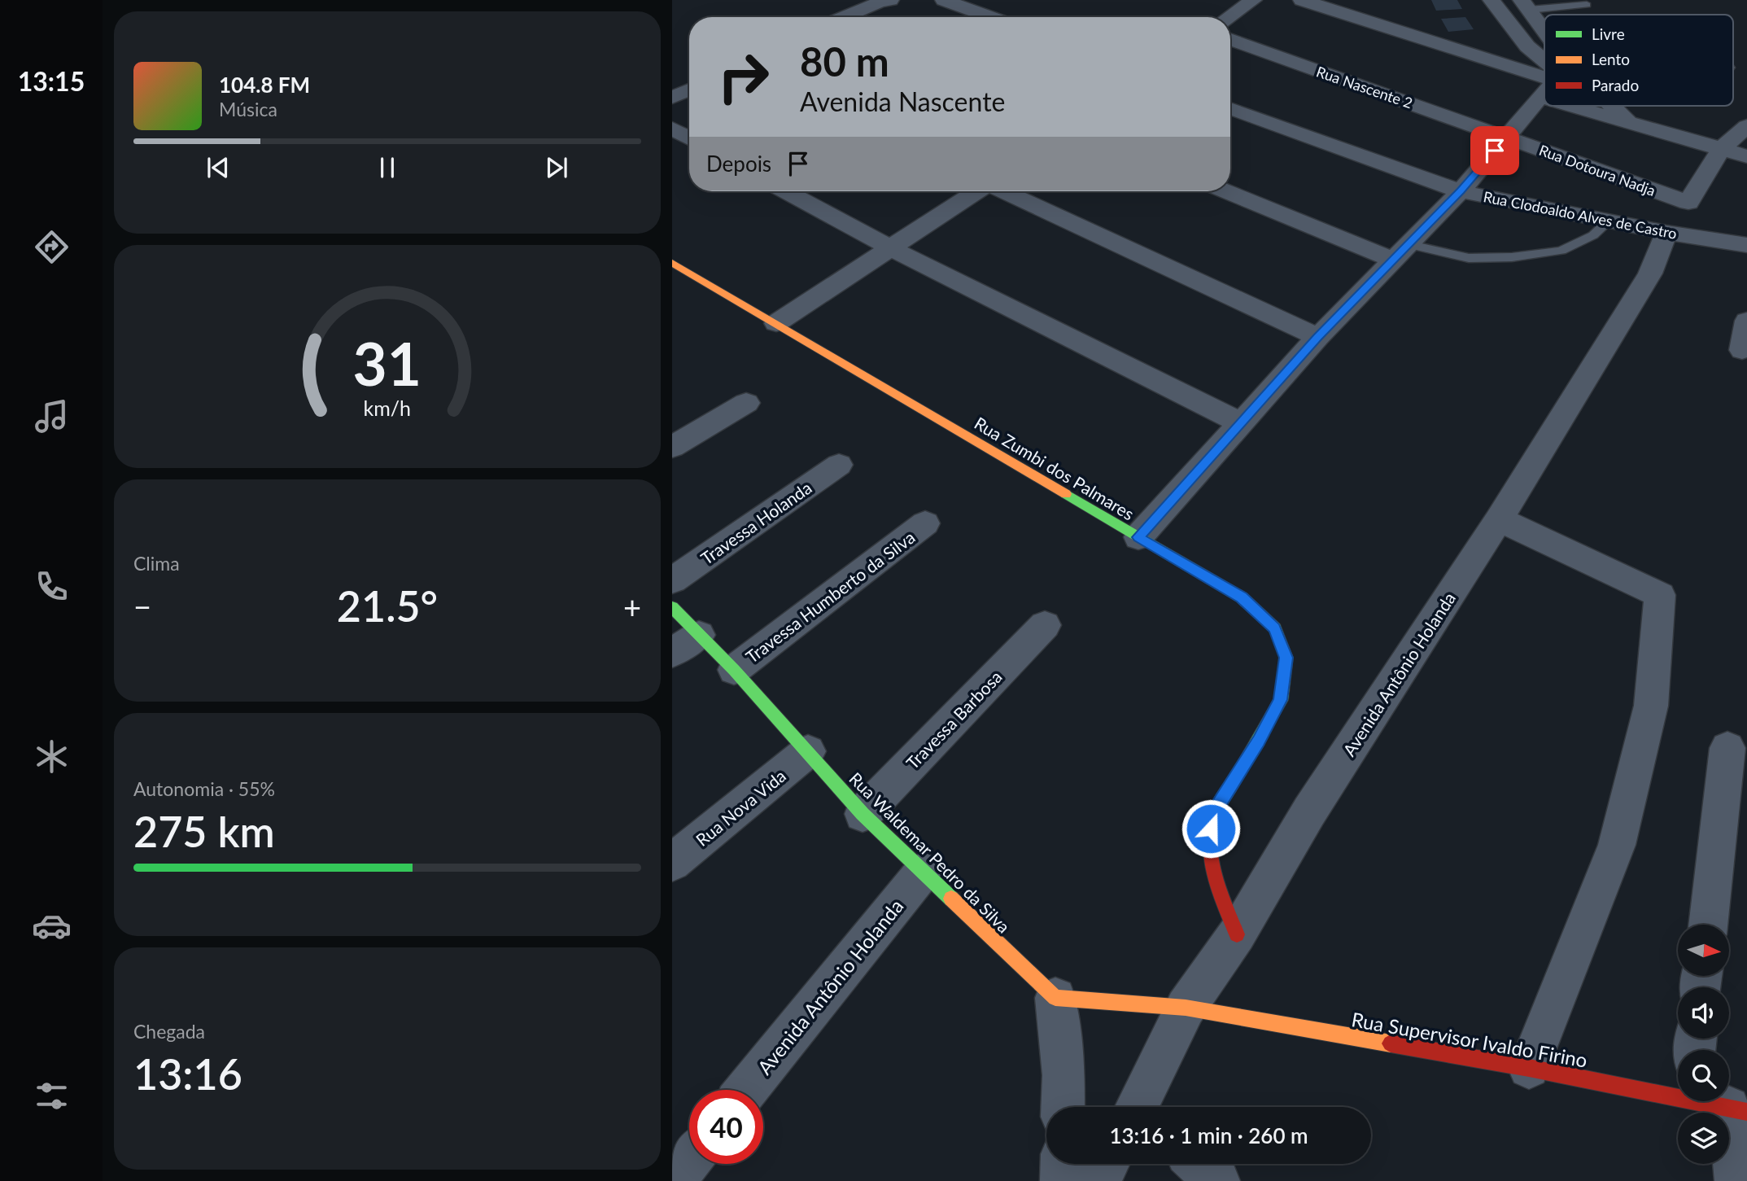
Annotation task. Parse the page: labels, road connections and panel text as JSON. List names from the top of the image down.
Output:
{
  "streets": {
    "street": [
      "Rua Nascente 2",
      "Rua Dotoura Nadja",
      "Rua Clodoaldo Alves de Castro",
      "Rua Zumbi dos Palmares",
      "Travessa Holanda",
      "Travessa Humberto da Silva",
      "Avenida Antônio Holanda",
      "Travessa Barbosa",
      "Rua Nova Vida",
      "Rua Waldemar Pedro da Silva",
      "Rua Supervisor Ivaldo Firino"
    ]
  },
  "crossings": [
    ["Rua Nascente 2", "Rua Dotoura Nadja"],
    ["Rua Clodoaldo Alves de Castro", "Avenida Antônio Holanda"],
    ["Rua Zumbi dos Palmares", "Avenida Antônio Holanda"],
    ["Travessa Humberto da Silva", "Rua Waldemar Pedro da Silva"],
    ["Avenida Antônio Holanda", "Rua Waldemar Pedro da Silva"],
    ["Avenida Antônio Holanda", "Rua Supervisor Ivaldo Firino"],
    ["Travessa Barbosa", "Rua Waldemar Pedro da Silva"],
    ["Rua Nova Vida", "Rua Waldemar Pedro da Silva"]
  ],
  "legend": ["Livre", "Lento", "Parado"],
  "north": "right",
  "page": {
    "tabs": "13:15",
    "turn": ["80 m", "Avenida Nascente"],
    "song": ["104.8 FM", "Música"],
    "then": "Depois",
    "tile": [
      "Clima",
      ["Autonomia · 55%", "275 km"],
      ["Chegada", "13:16"]
    ],
    "heat": ["−", "21.5°", "+"],
    "limit": "40",
    "trip": "13:16 · 1 min · 260 m",
    "gauge": ["31", "km/h"]
  }
}
